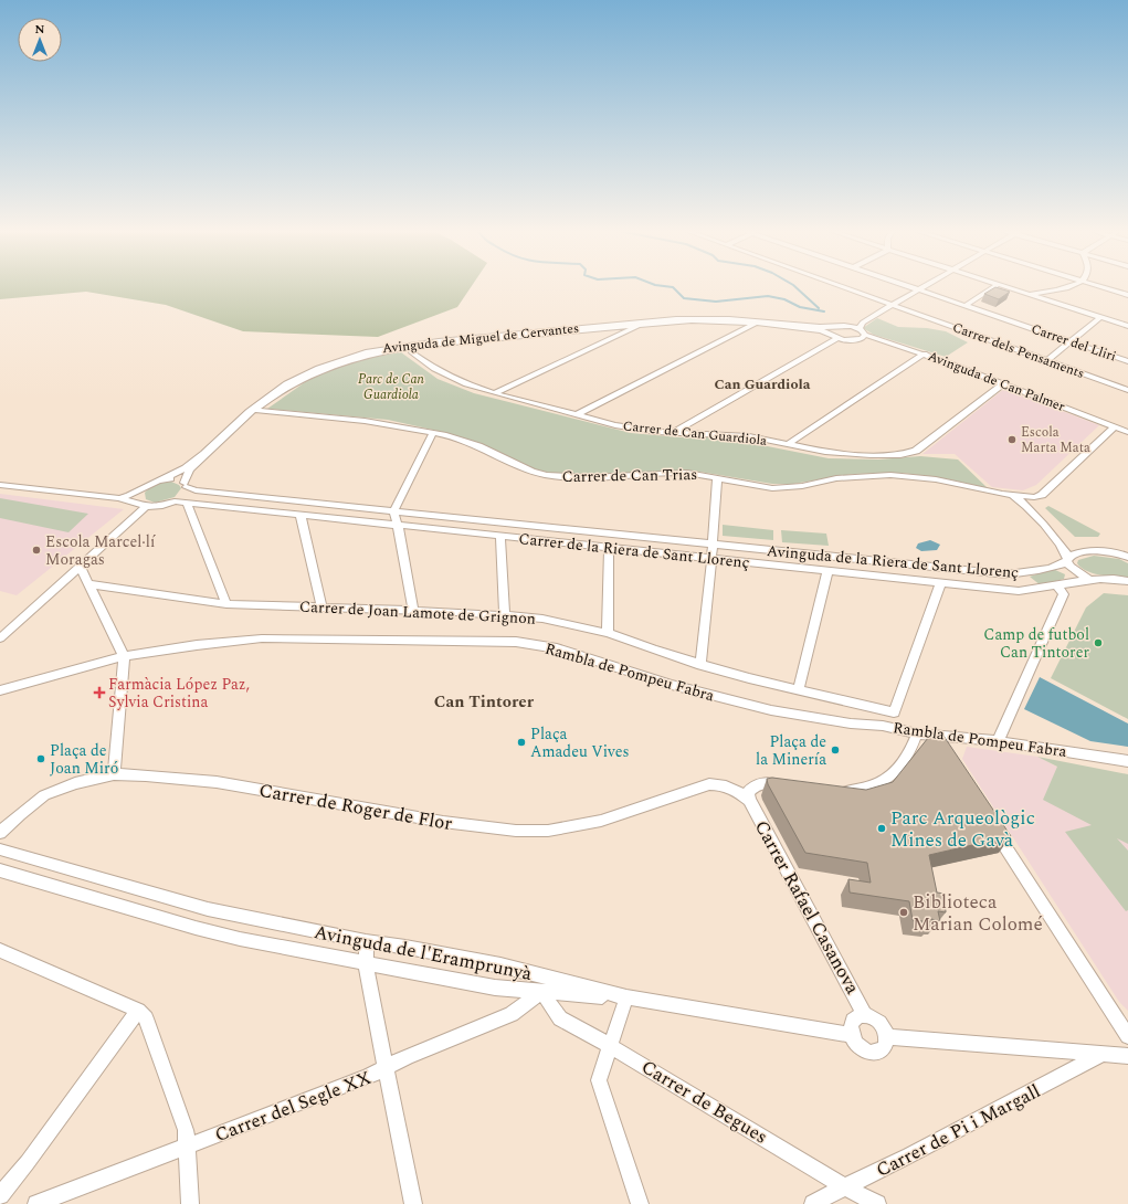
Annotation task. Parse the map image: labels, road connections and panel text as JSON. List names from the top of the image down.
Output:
{
  "streets": {
    "street": [
      "Avinguda de Miguel de Cervantes",
      "Carrer del Lliri",
      "Carrer dels Pensaments",
      "Avinguda de Can Palmer",
      "Carrer de Can Guardiola",
      "Carrer de Can Trias",
      "Carrer de la Riera de Sant Llorenç",
      "Avinguda de la Riera de Sant Llorenç",
      "Carrer de Joan Lamote de Grignon",
      "Rambla de Pompeu Fabra",
      "Carrer de Roger de Flor",
      "Carrer Rafael Casanova",
      "Avinguda de l'Eramprunyà",
      "Carrer de Begues",
      "Carrer del Segle XX",
      "Carrer de Pi i Margall"
    ]
  },
  "crossings": [
    ["Avinguda de Miguel de Cervantes", "Avinguda de Can Palmer"],
    ["Avinguda de Miguel de Cervantes", "Carrer de Can Guardiola"],
    ["Avinguda de Miguel de Cervantes", "Carrer de Can Trias"],
    ["Avinguda de Miguel de Cervantes", "Carrer de la Riera de Sant Llorenç"],
    ["Avinguda de Miguel de Cervantes", "Avinguda de la Riera de Sant Llorenç"],
    ["Avinguda de Can Palmer", "Carrer de Can Guardiola"],
    ["Carrer de Roger de Flor", "Carrer Rafael Casanova"],
    ["Carrer Rafael Casanova", "Avinguda de l'Eramprunyà"],
    ["Avinguda de l'Eramprunyà", "Carrer de Begues"],
    ["Avinguda de l'Eramprunyà", "Carrer del Segle XX"],
    ["Carrer de Begues", "Carrer del Segle XX"],
    ["Carrer de Begues", "Carrer de Pi i Margall"]
  ],
  "districts": ["Can Guardiola", "Can Tintorer"],
  "parks": ["Parc de Can Guardiola"],
  "places": {
    "other": [
      "Escola Marta Mata",
      "Escola Marcel·lí Moragas",
      "Camp de futbol Can Tintorer",
      "Plaça Amadeu Vives",
      "Plaça de la Minería",
      "Plaça de Joan Miró",
      "Parc Arqueològic Mines de Gavà",
      "Biblioteca Marian Colomé"
    ],
    "health": ["Farmàcia López Paz, Sylvia Cristina"]
  },
  "north": "top"
}
